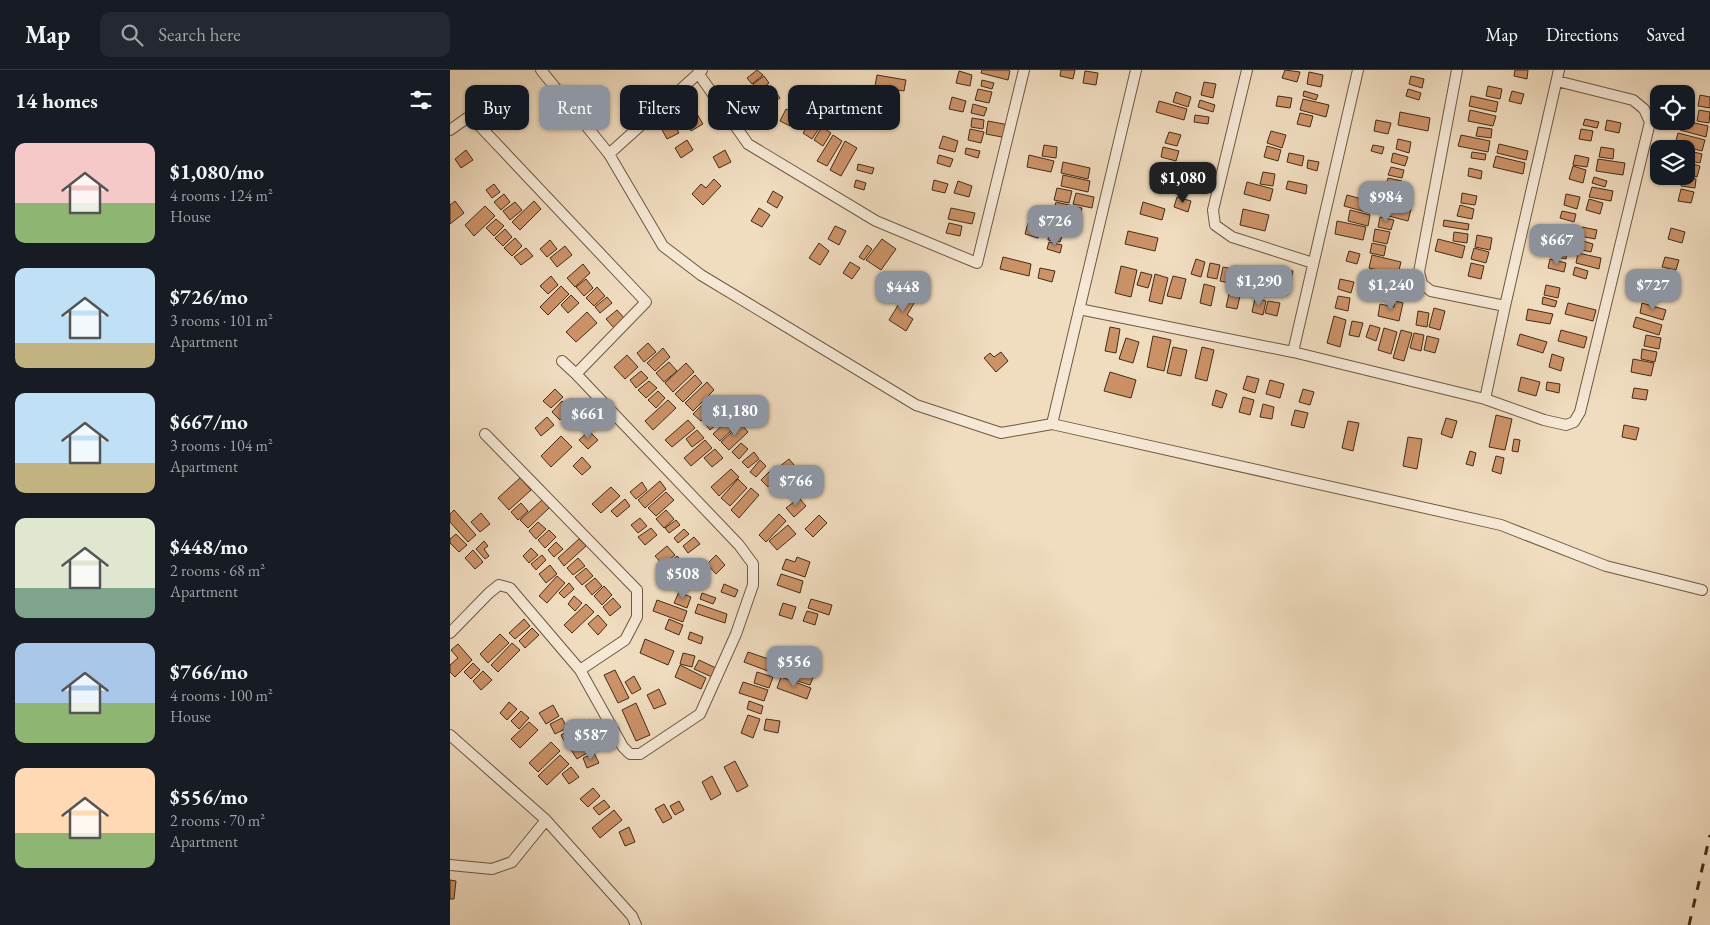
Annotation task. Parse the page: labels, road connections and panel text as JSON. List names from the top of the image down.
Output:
{
  "page": {
    "header": "Map",
    "search": "Search here",
    "nav": ["Map", "Directions", "Saved"],
    "heading": "14 homes",
    "chip": [
      "Buy",
      "Rent",
      "Filters",
      "New",
      "Apartment"
    ],
    "list": [
      {
        "name": "$1,080/mo",
        "note": "4 rooms · 124 m² · House"
      },
      {
        "name": "$726/mo",
        "note": "3 rooms · 101 m² · Apartment"
      },
      {
        "name": "$667/mo",
        "note": "3 rooms · 104 m² · Apartment"
      },
      {
        "name": "$448/mo",
        "note": "2 rooms · 68 m² · Apartment"
      },
      {
        "name": "$766/mo",
        "note": "4 rooms · 100 m² · House"
      },
      {
        "name": "$556/mo",
        "note": "2 rooms · 70 m² · Apartment"
      }
    ],
    "price": [
      "$1,080",
      "$984",
      "$726",
      "$667",
      "$1,290",
      "$1,240",
      "$727",
      "$448",
      "$1,180",
      "$661",
      "$766",
      "$508",
      "$556",
      "$587"
    ]
  }
}
